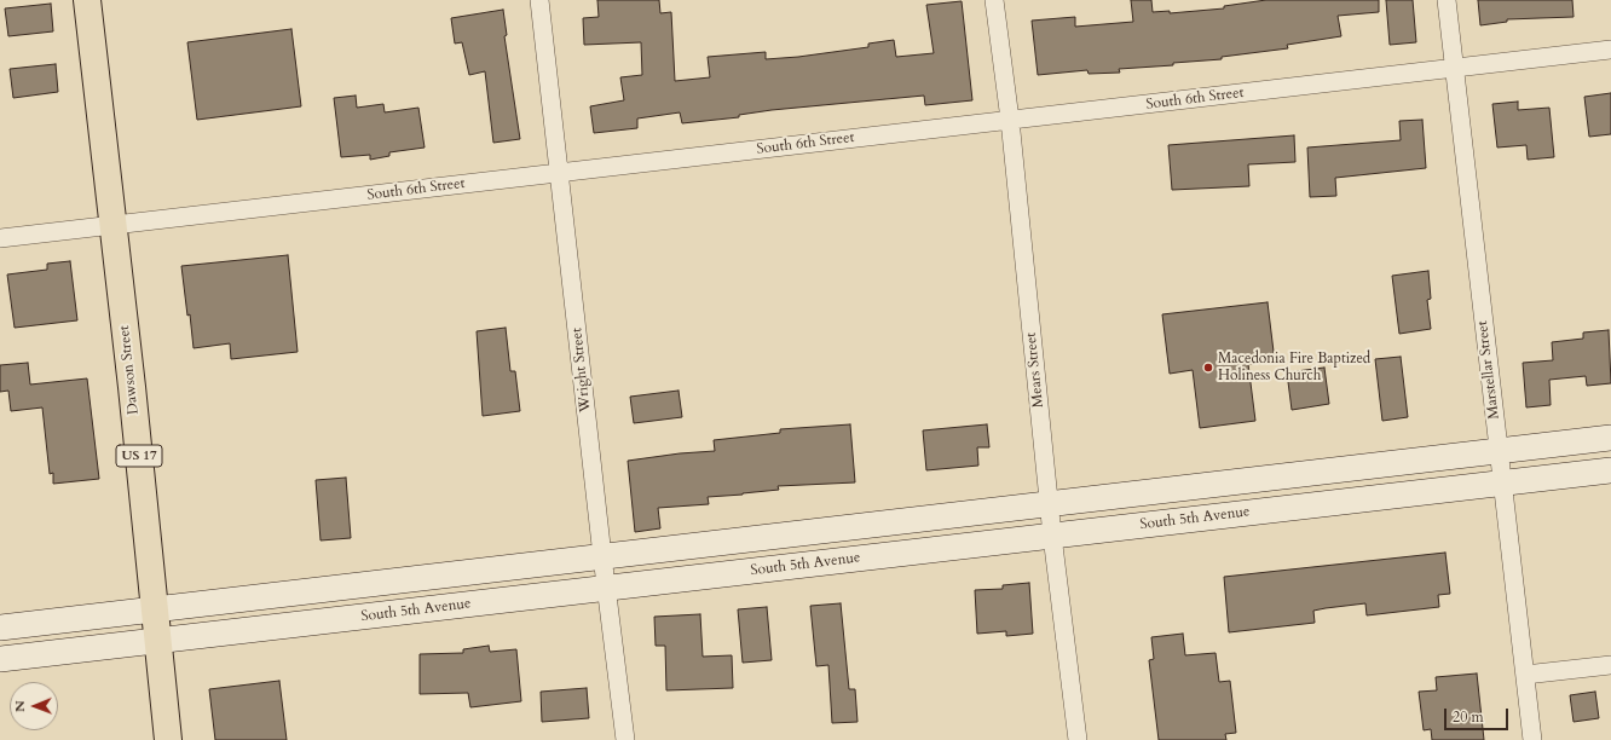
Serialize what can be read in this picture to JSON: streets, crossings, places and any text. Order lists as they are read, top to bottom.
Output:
{
  "streets": {
    "main road": ["Dawson Street", "US 17"],
    "street": [
      "South 6th Street",
      "Wright Street",
      "Mears Street",
      "Marstellar Street",
      "South 5th Avenue"
    ]
  },
  "crossings": [
    ["South 6th Street", "Dawson Street"],
    ["South 6th Street", "Wright Street"],
    ["South 6th Street", "Mears Street"],
    ["South 6th Street", "Marstellar Street"],
    ["Dawson Street", "South 5th Avenue"],
    ["Wright Street", "South 5th Avenue"],
    ["Mears Street", "South 5th Avenue"],
    ["Marstellar Street", "South 5th Avenue"]
  ],
  "places": ["Macedonia Fire Baptized Holiness Church"],
  "scale_bar": "20 m",
  "north": "left"
}
